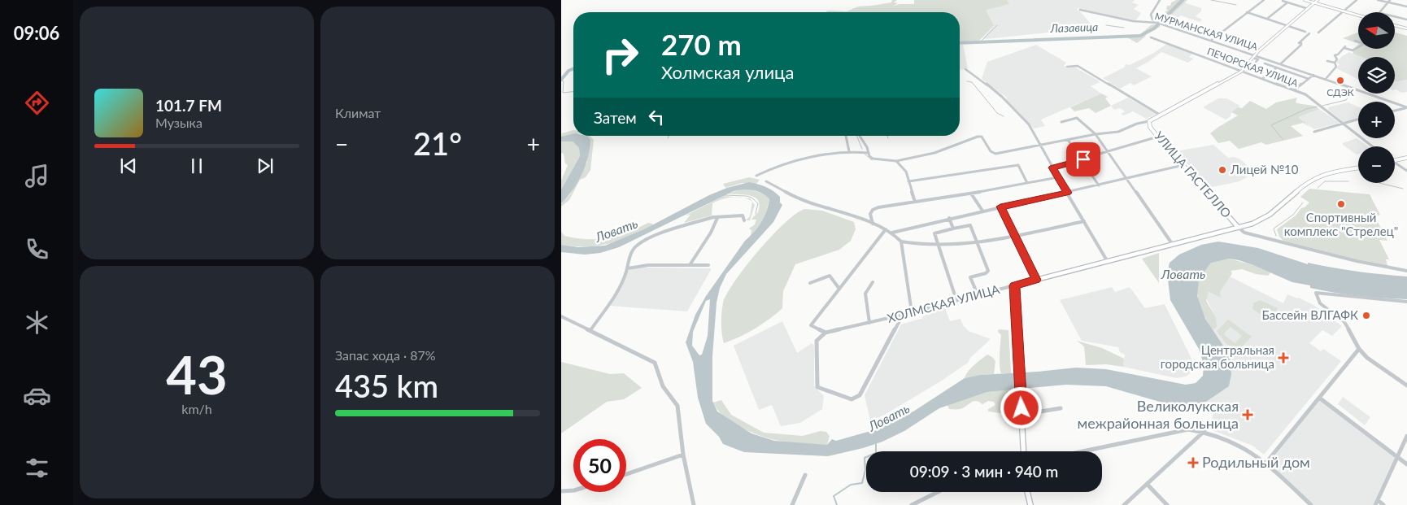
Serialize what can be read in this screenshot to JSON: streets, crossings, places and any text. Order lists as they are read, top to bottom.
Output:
{
  "streets": {
    "main road": ["УЛИЦА ГАСТЕЛЛО", "ХОЛМСКАЯ УЛИЦА"],
    "street": ["МУРМАНСКАЯ УЛИЦА", "ПЕЧОРСКАЯ УЛИЦА"]
  },
  "crossings": [
    ["УЛИЦА ГАСТЕЛЛО", "ХОЛМСКАЯ УЛИЦА"]
  ],
  "water": ["Лазавица", "Ловать"],
  "places": {
    "other": [
      "СДЭК",
      "Лицей №10",
      "Спортивный комплекс \"Стрелец\"",
      "Бассейн ВЛГАФК"
    ],
    "health": ["Центральная городская больница", "Великолукская межрайонная больница", "Родильный дом"]
  },
  "north": "left",
  "page": {
    "tabs": "09:06",
    "tile": [
      "Климат",
      ["43", "km/h"],
      ["Запас хода · 87%", "435 km"]
    ],
    "map_buttons": ["+", "−"],
    "turn": ["270 m", "Холмская улица"],
    "song": ["101.7 FM", "Музыка"],
    "then": "Затем",
    "heat": ["−", "21°", "+"],
    "limit": "50",
    "trip": "09:09 · 3 мин · 940 m"
  }
}
